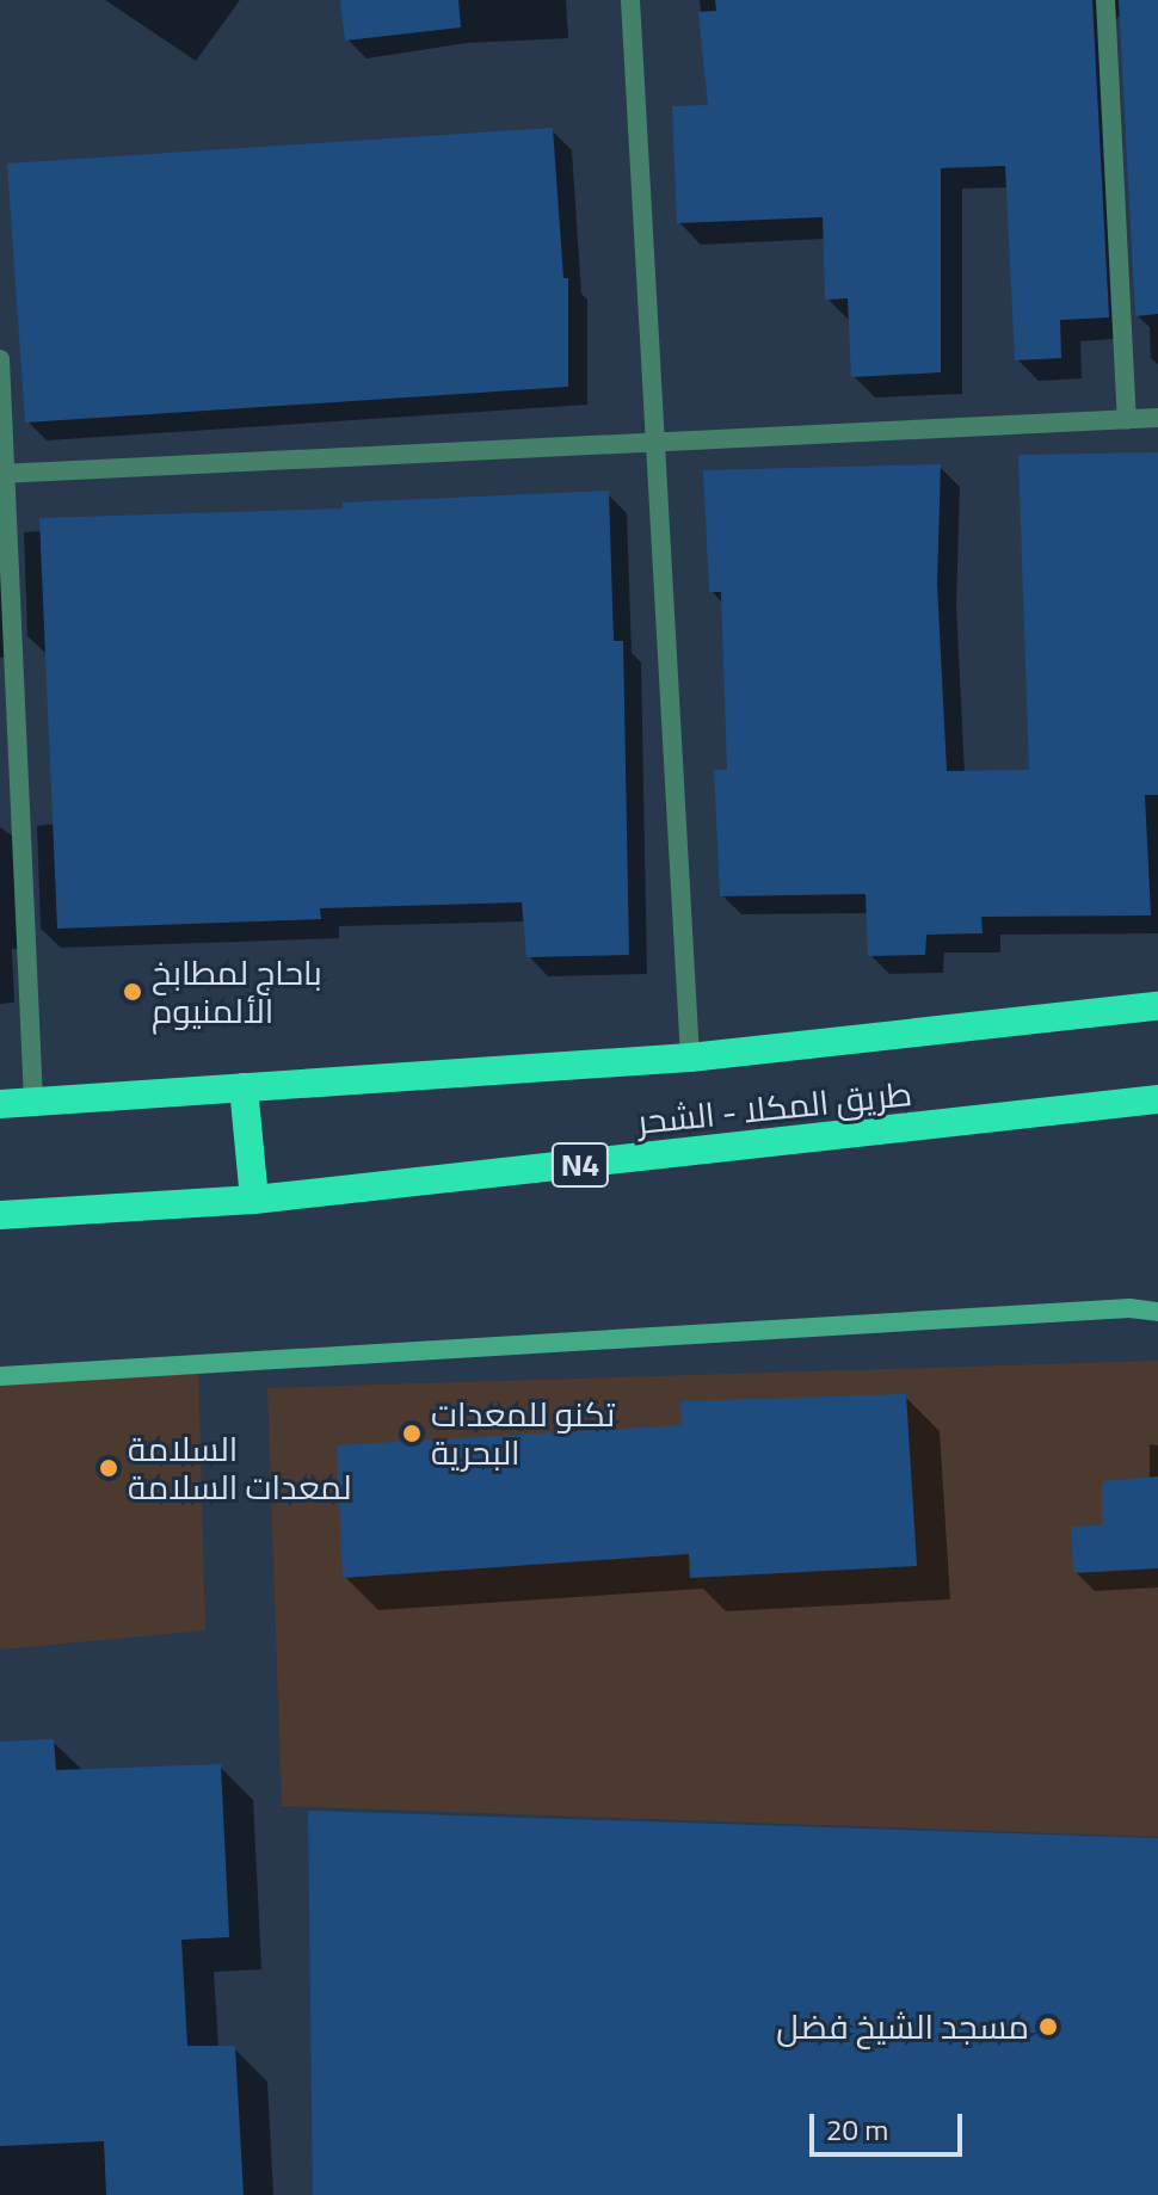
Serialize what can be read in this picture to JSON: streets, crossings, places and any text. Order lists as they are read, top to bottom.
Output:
{
  "streets": {
    "highway": ["طريق المكلا - الشحر", "N4"]
  },
  "places": [
    "باحاج لمطابخ الألمنيوم",
    "تكنو للمعدات البحرية",
    "السلامة لمعدات السلامة",
    "مسجد الشيخ فضل"
  ],
  "scale_bar": "20 m"
}
